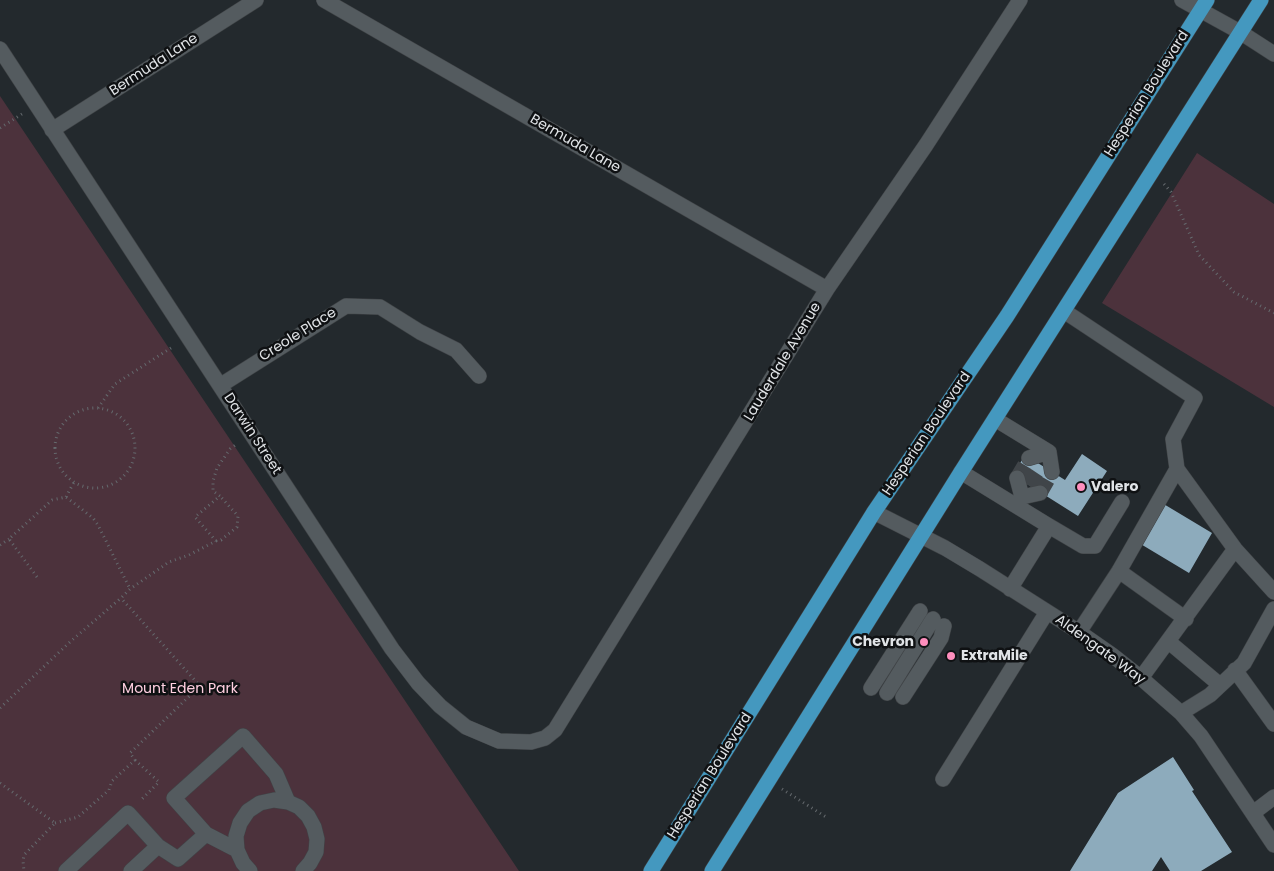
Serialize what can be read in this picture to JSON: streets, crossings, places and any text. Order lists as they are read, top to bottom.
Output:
{
  "streets": {
    "main road": ["Hesperian Boulevard"],
    "street": [
      "Bermuda Lane",
      "Creole Place",
      "Lauderdale Avenue",
      "Darwin Street",
      "Aldengate Way"
    ]
  },
  "crossings": [
    ["Bermuda Lane", "Lauderdale Avenue"],
    ["Bermuda Lane", "Darwin Street"],
    ["Hesperian Boulevard", "Aldengate Way"],
    ["Creole Place", "Darwin Street"],
    ["Lauderdale Avenue", "Darwin Street"]
  ],
  "parks": ["Mount Eden Park"],
  "places": ["Valero", "Chevron", "ExtraMile"]
}
